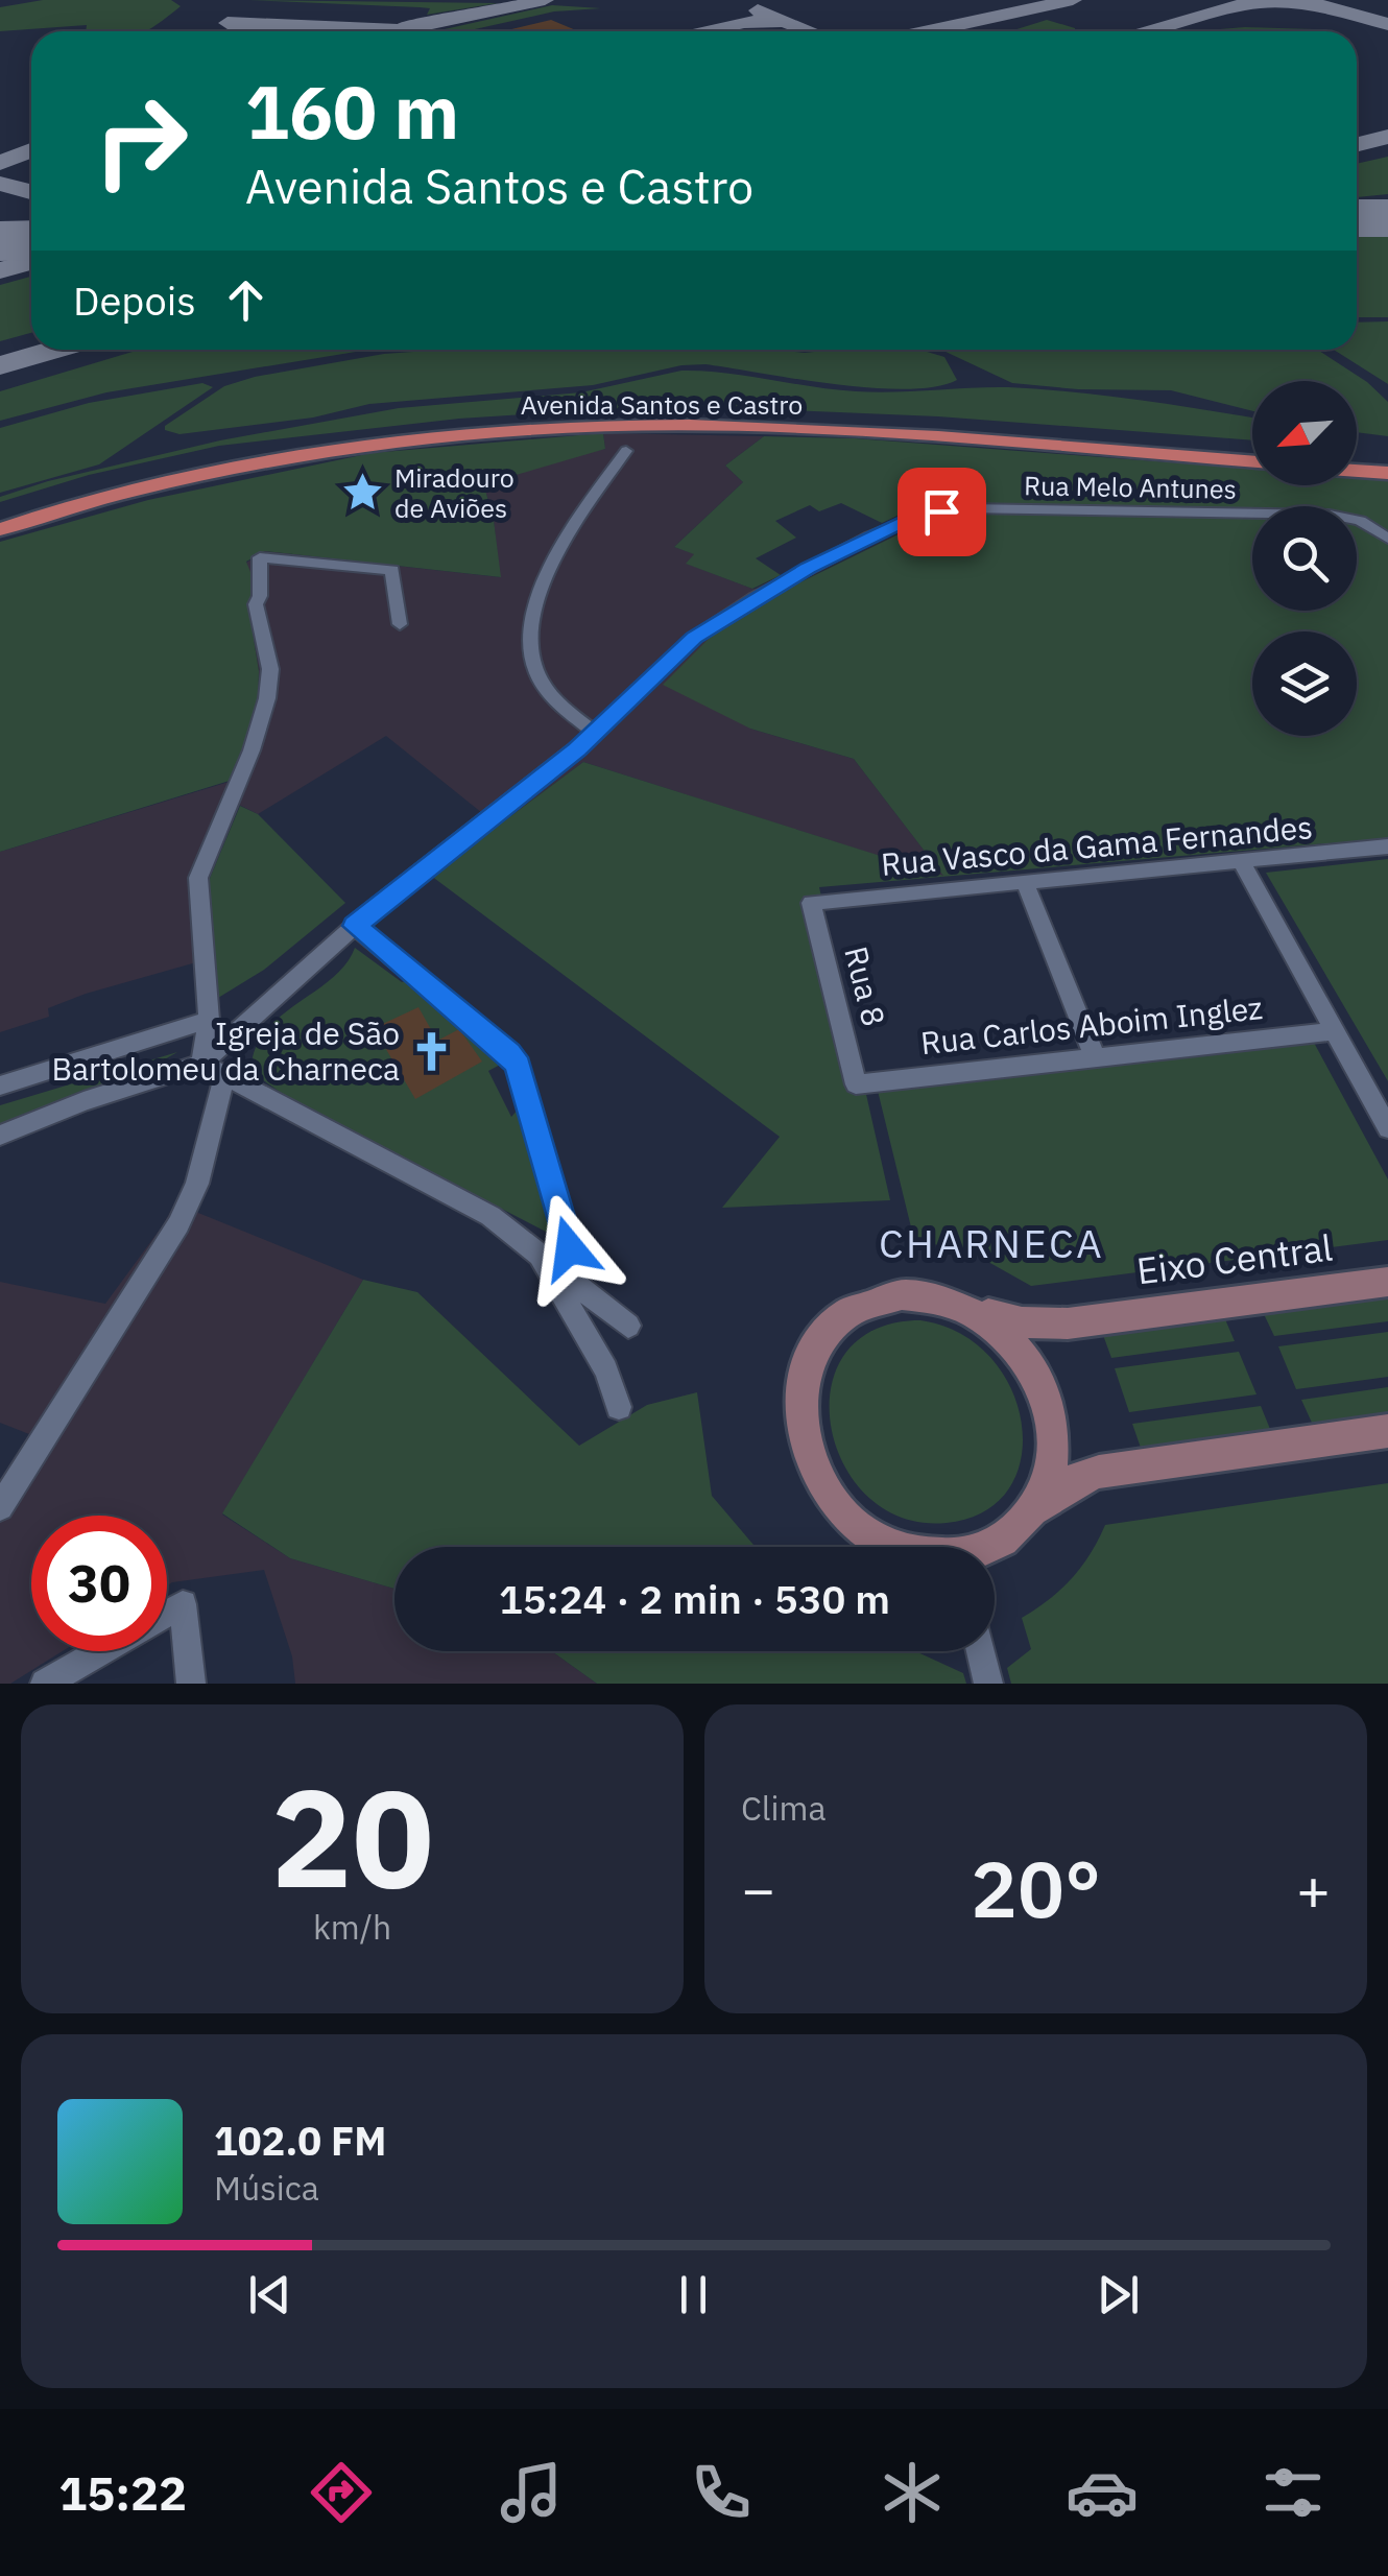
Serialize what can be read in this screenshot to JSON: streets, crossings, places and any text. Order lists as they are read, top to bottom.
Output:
{
  "streets": {
    "main road": ["Avenida Santos e Castro", "Eixo Central"],
    "street": [
      "Rua Melo Antunes",
      "Rua Vasco da Gama Fernandes",
      "Rua 8",
      "Rua Carlos Aboim Inglez"
    ]
  },
  "crossings": [
    ["Rua Vasco da Gama Fernandes", "Rua 8"],
    ["Rua 8", "Rua Carlos Aboim Inglez"]
  ],
  "districts": ["CHARNECA"],
  "places": {
    "place": ["Miradouro de Aviões"],
    "church": ["Igreja de São Bartolomeu da Charneca"]
  },
  "north": "bottom left",
  "page": {
    "turn": ["160 m", "Avenida Santos e Castro"],
    "then": "Depois",
    "limit": "30",
    "trip": "15:24 · 2 min · 530 m",
    "tile": [
      ["20", "km/h"],
      "Clima"
    ],
    "heat": ["−", "20°", "+"],
    "song": ["102.0 FM", "Música"],
    "tabs": "15:22"
  }
}
